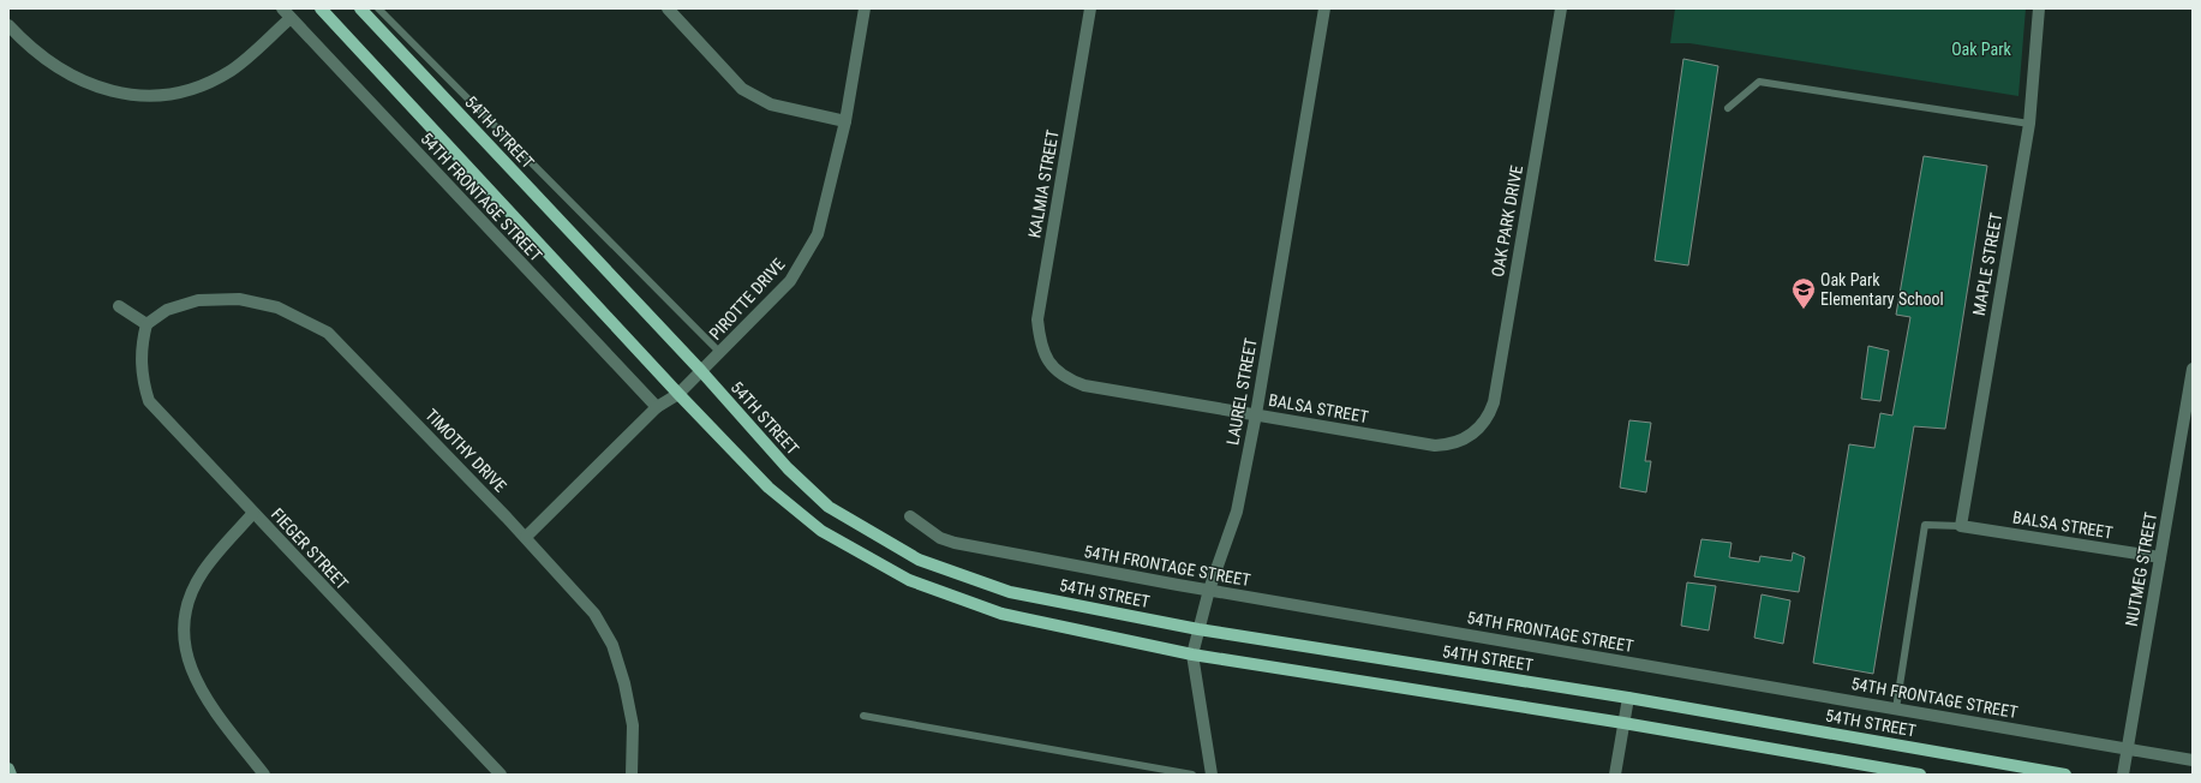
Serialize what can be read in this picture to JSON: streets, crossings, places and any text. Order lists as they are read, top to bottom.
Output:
{
  "streets": {
    "main road": ["54TH STREET"],
    "street": [
      "KALMIA STREET",
      "54TH FRONTAGE STREET",
      "OAK PARK DRIVE",
      "MAPLE STREET",
      "PIROTTE DRIVE",
      "LAUREL STREET",
      "BALSA STREET",
      "TIMOTHY DRIVE",
      "FIEGER STREET",
      "NUTMEG STREET"
    ]
  },
  "crossings": [
    ["54TH STREET", "PIROTTE DRIVE"],
    ["54TH STREET", "LAUREL STREET"],
    ["KALMIA STREET", "BALSA STREET"],
    ["54TH FRONTAGE STREET", "PIROTTE DRIVE"],
    ["54TH FRONTAGE STREET", "LAUREL STREET"],
    ["54TH FRONTAGE STREET", "NUTMEG STREET"],
    ["OAK PARK DRIVE", "BALSA STREET"],
    ["MAPLE STREET", "BALSA STREET"],
    ["PIROTTE DRIVE", "TIMOTHY DRIVE"],
    ["LAUREL STREET", "BALSA STREET"],
    ["BALSA STREET", "NUTMEG STREET"],
    ["TIMOTHY DRIVE", "FIEGER STREET"]
  ],
  "parks": ["Oak Park"],
  "places": {
    "school or university": ["Oak Park Elementary School"]
  }
}
